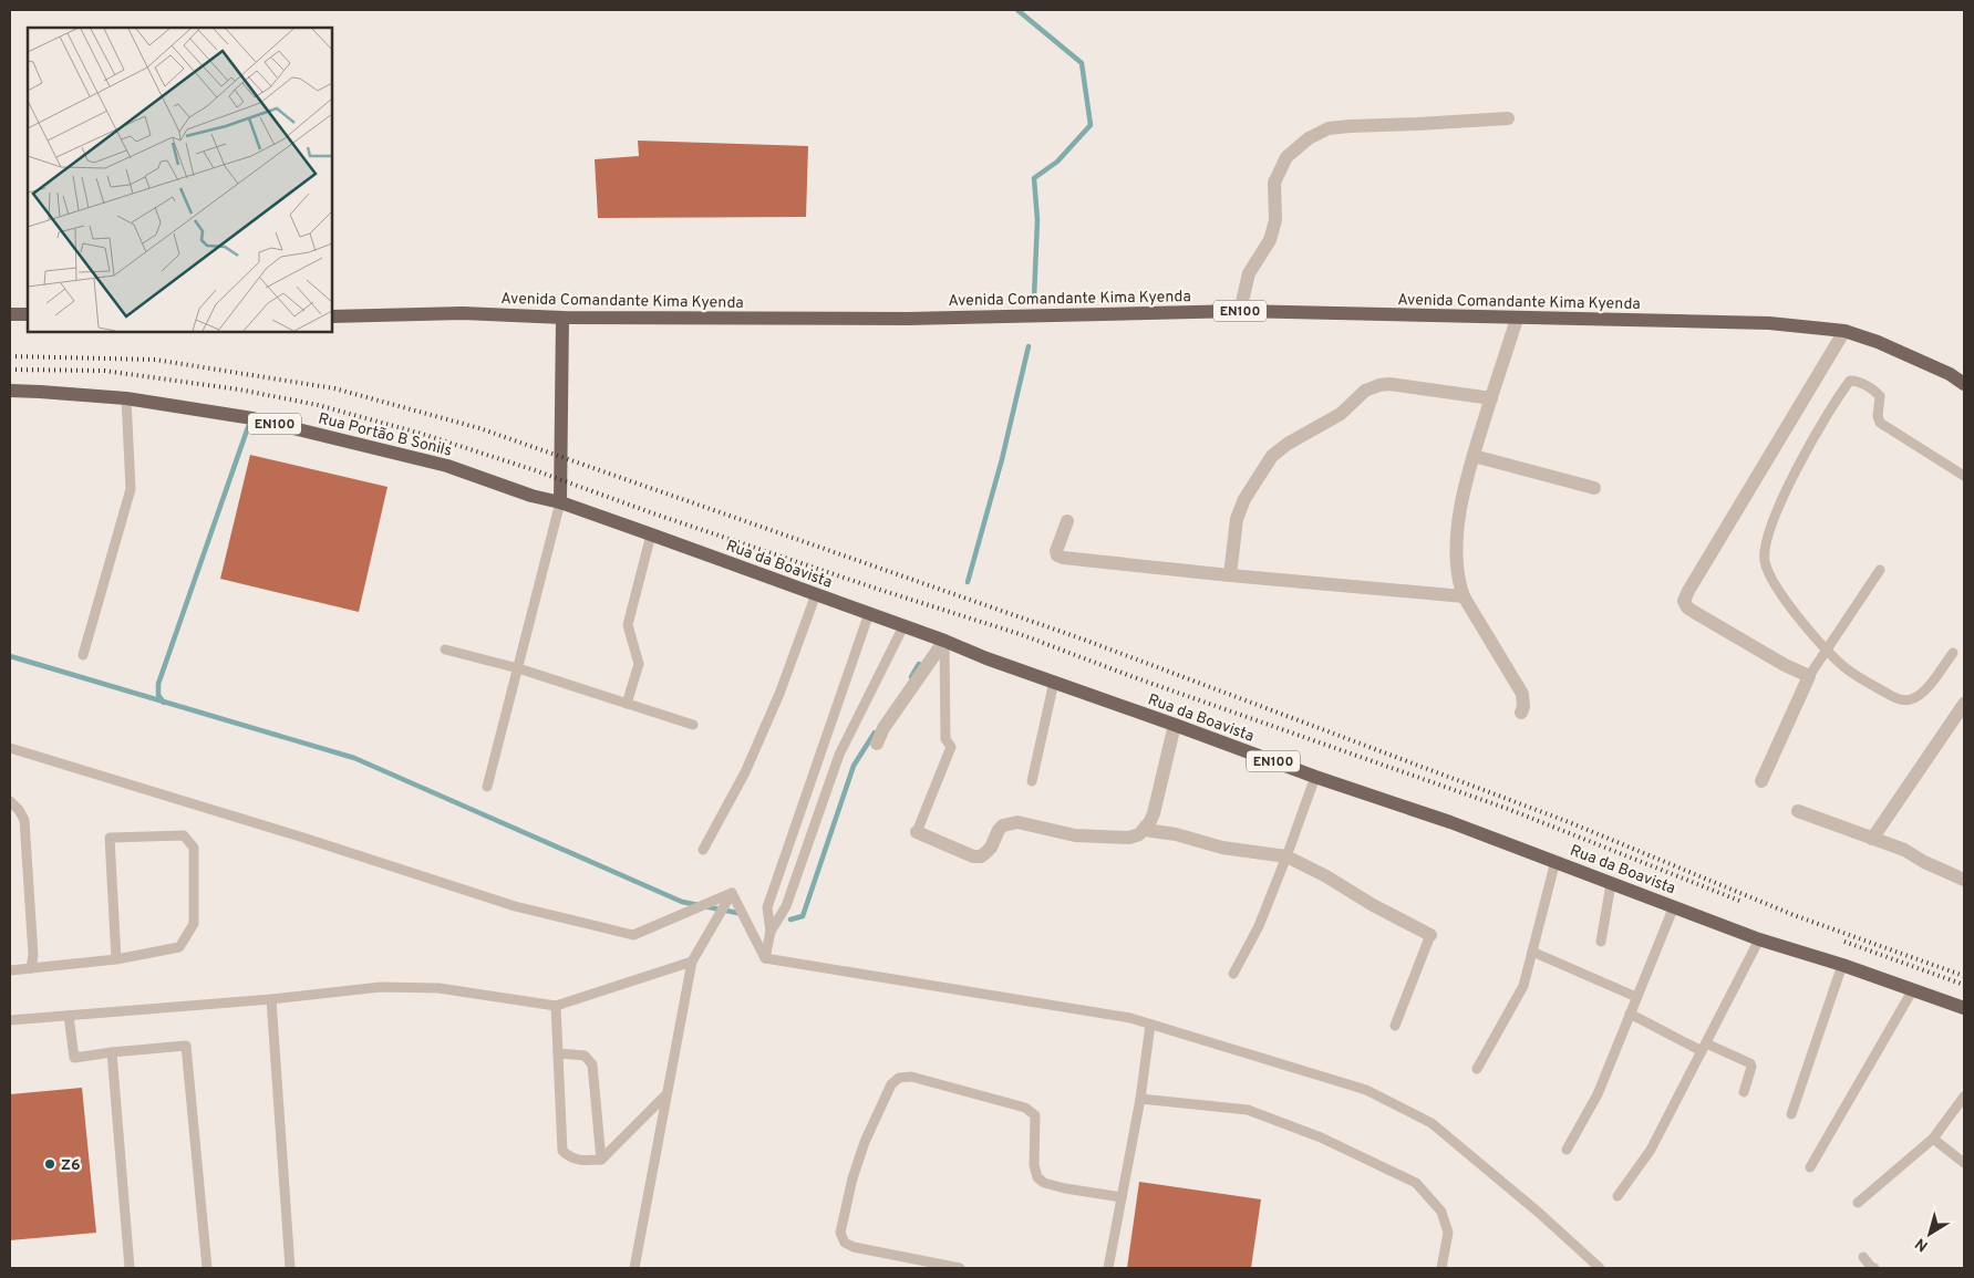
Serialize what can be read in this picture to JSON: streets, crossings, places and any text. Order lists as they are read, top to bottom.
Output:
{
  "streets": {
    "main road": [
      "Avenida Comandante Kima Kyenda",
      "EN100",
      "Rua Portão B Sonils",
      "Rua da Boavista"
    ]
  },
  "crossings": [
    ["Rua Portão B Sonils", "Rua da Boavista"]
  ],
  "places": ["Z6"],
  "north": "bottom left"
}
